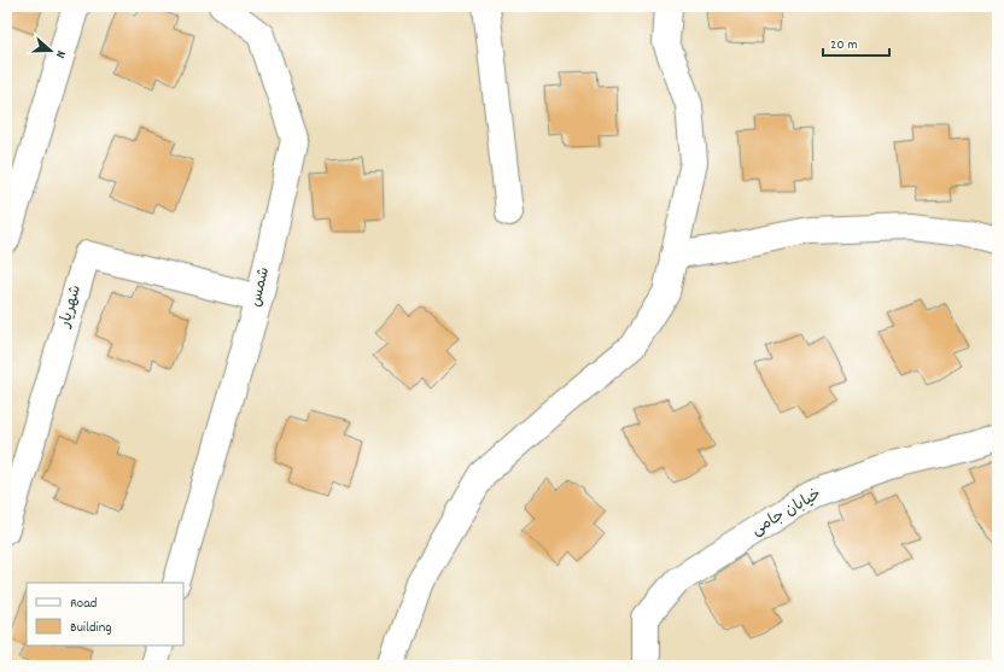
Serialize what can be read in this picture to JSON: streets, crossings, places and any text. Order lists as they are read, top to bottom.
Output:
{
  "streets": {
    "street": ["شمس", "شهریار", "خیابان جامی"]
  },
  "crossings": [
    ["شمس", "شهریار"]
  ],
  "legend": ["Road", "Building"],
  "scale_bar": "20 m",
  "north": "right"
}
